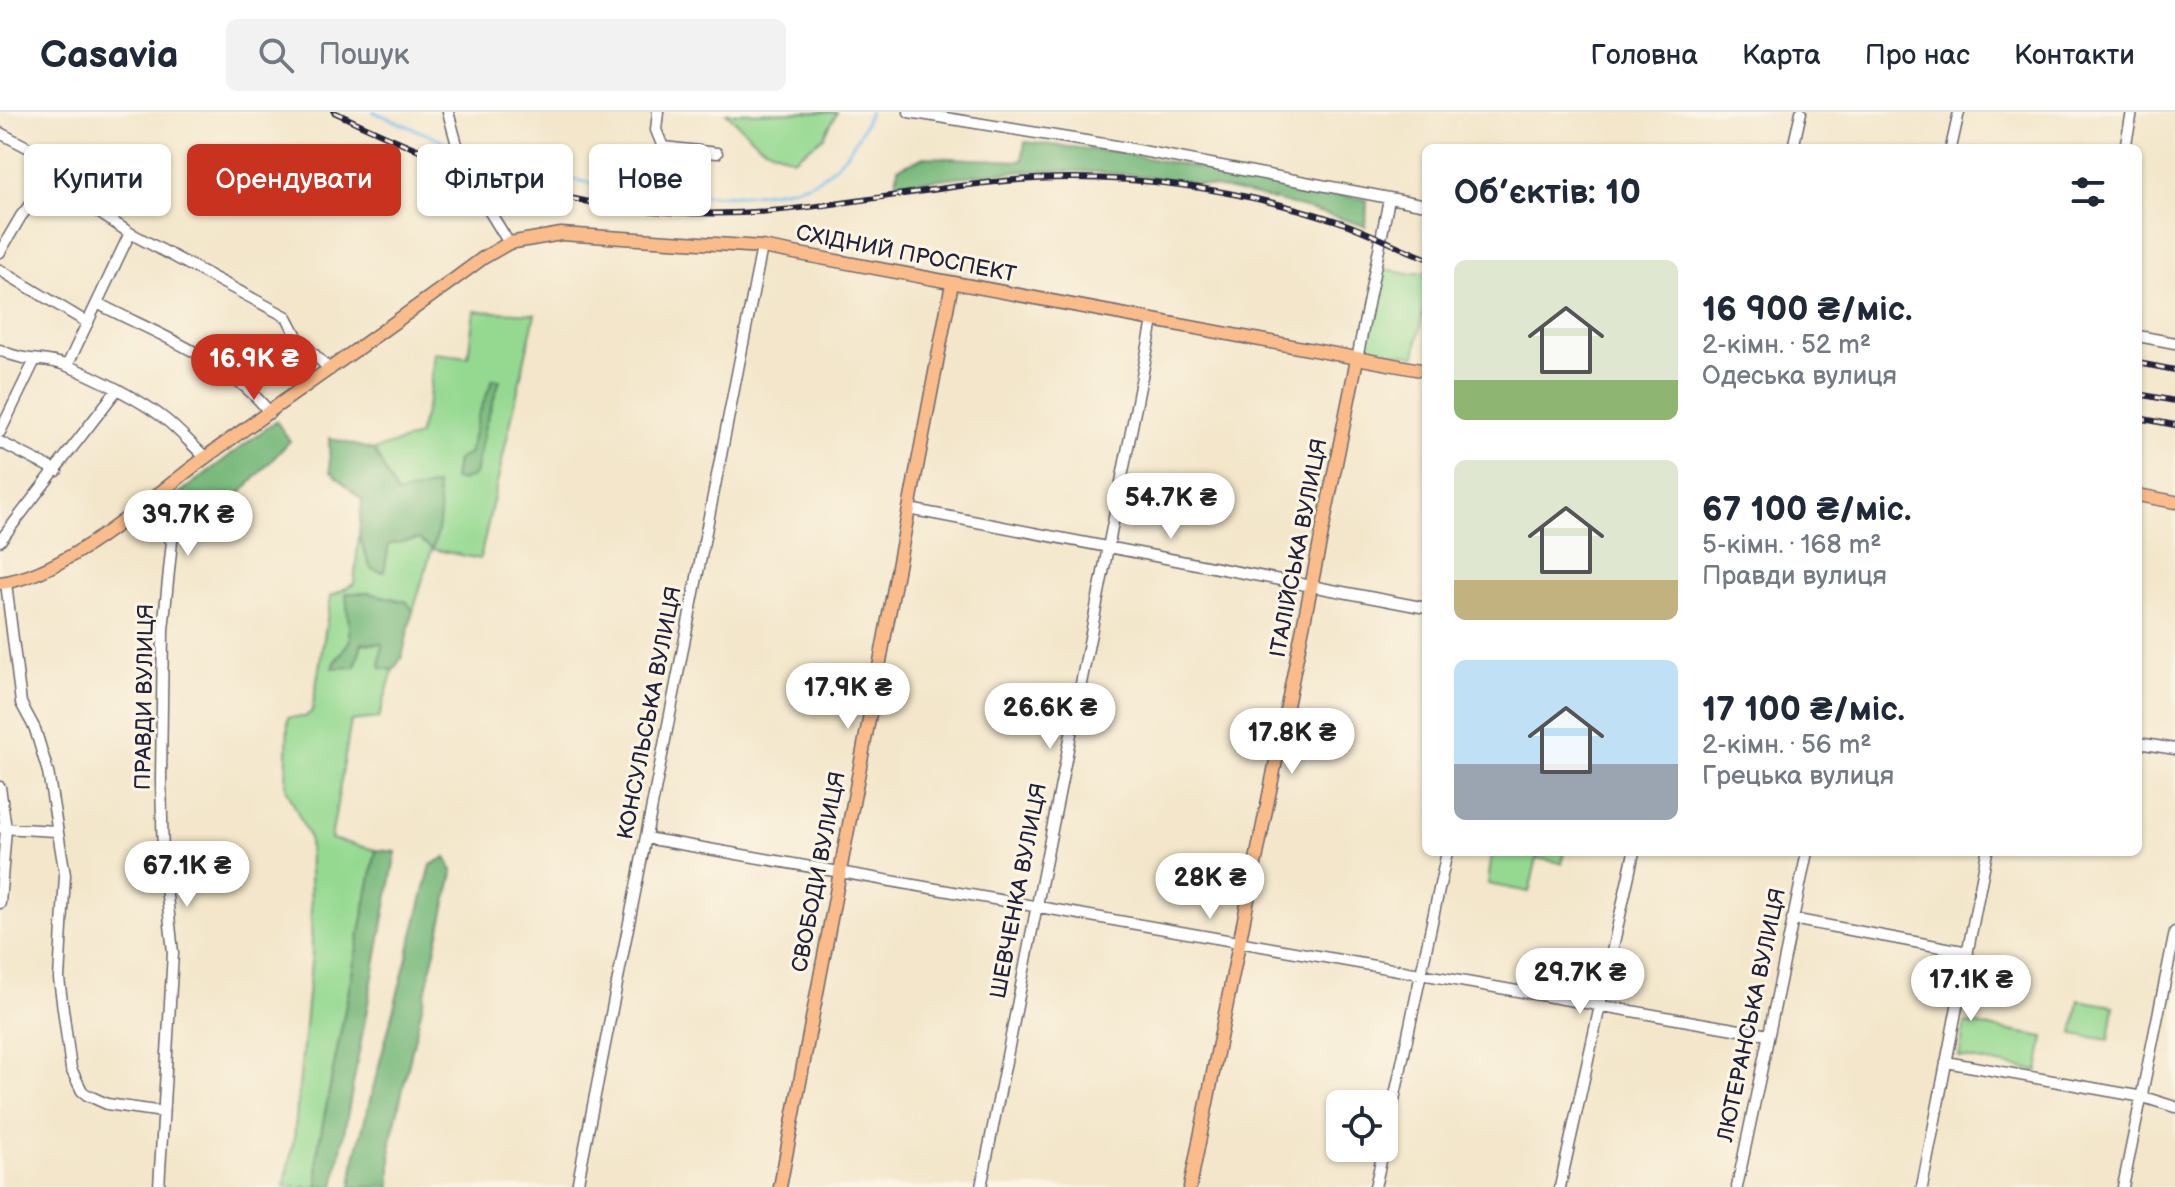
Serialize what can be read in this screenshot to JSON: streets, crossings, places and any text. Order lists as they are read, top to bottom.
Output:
{
  "streets": {
    "main road": ["СХІДНИЙ ПРОСПЕКТ", "ІТАЛІЙСЬКА ВУЛИЦЯ", "СВОБОДИ ВУЛИЦЯ"],
    "street": [
      "ПРАВДИ ВУЛИЦЯ",
      "КОНСУЛЬСЬКА ВУЛИЦЯ",
      "ШЕВЧЕНКА ВУЛИЦЯ",
      "ЛЮТЕРАНСЬКА ВУЛИЦЯ"
    ]
  },
  "crossings": [
    ["СХІДНИЙ ПРОСПЕКТ", "ІТАЛІЙСЬКА ВУЛИЦЯ"],
    ["СХІДНИЙ ПРОСПЕКТ", "ПРАВДИ ВУЛИЦЯ"],
    ["СХІДНИЙ ПРОСПЕКТ", "КОНСУЛЬСЬКА ВУЛИЦЯ"],
    ["СХІДНИЙ ПРОСПЕКТ", "СВОБОДИ ВУЛИЦЯ"],
    ["СХІДНИЙ ПРОСПЕКТ", "ШЕВЧЕНКА ВУЛИЦЯ"]
  ],
  "page": {
    "header": "Casavia",
    "search": "Пошук",
    "nav": [
      "Головна",
      "Карта",
      "Про нас",
      "Контакти"
    ],
    "chip": [
      "Купити",
      "Орендувати",
      "Фільтри",
      "Нове"
    ],
    "heading": "Об’єктів: 10",
    "list": [
      {
        "name": "16 900 ₴/міс.",
        "note": "2-кімн. · 52 m² · Одеська вулиця"
      },
      {
        "name": "67 100 ₴/міс.",
        "note": "5-кімн. · 168 m² · Правди вулиця"
      },
      {
        "name": "17 100 ₴/міс.",
        "note": "2-кімн. · 56 m² · Грецька вулиця"
      }
    ],
    "price": [
      "16.9K ₴",
      "54.7K ₴",
      "39.7K ₴",
      "17.9K ₴",
      "26.6K ₴",
      "17.8K ₴",
      "67.1K ₴",
      "28K ₴",
      "29.7K ₴",
      "17.1K ₴"
    ]
  }
}
